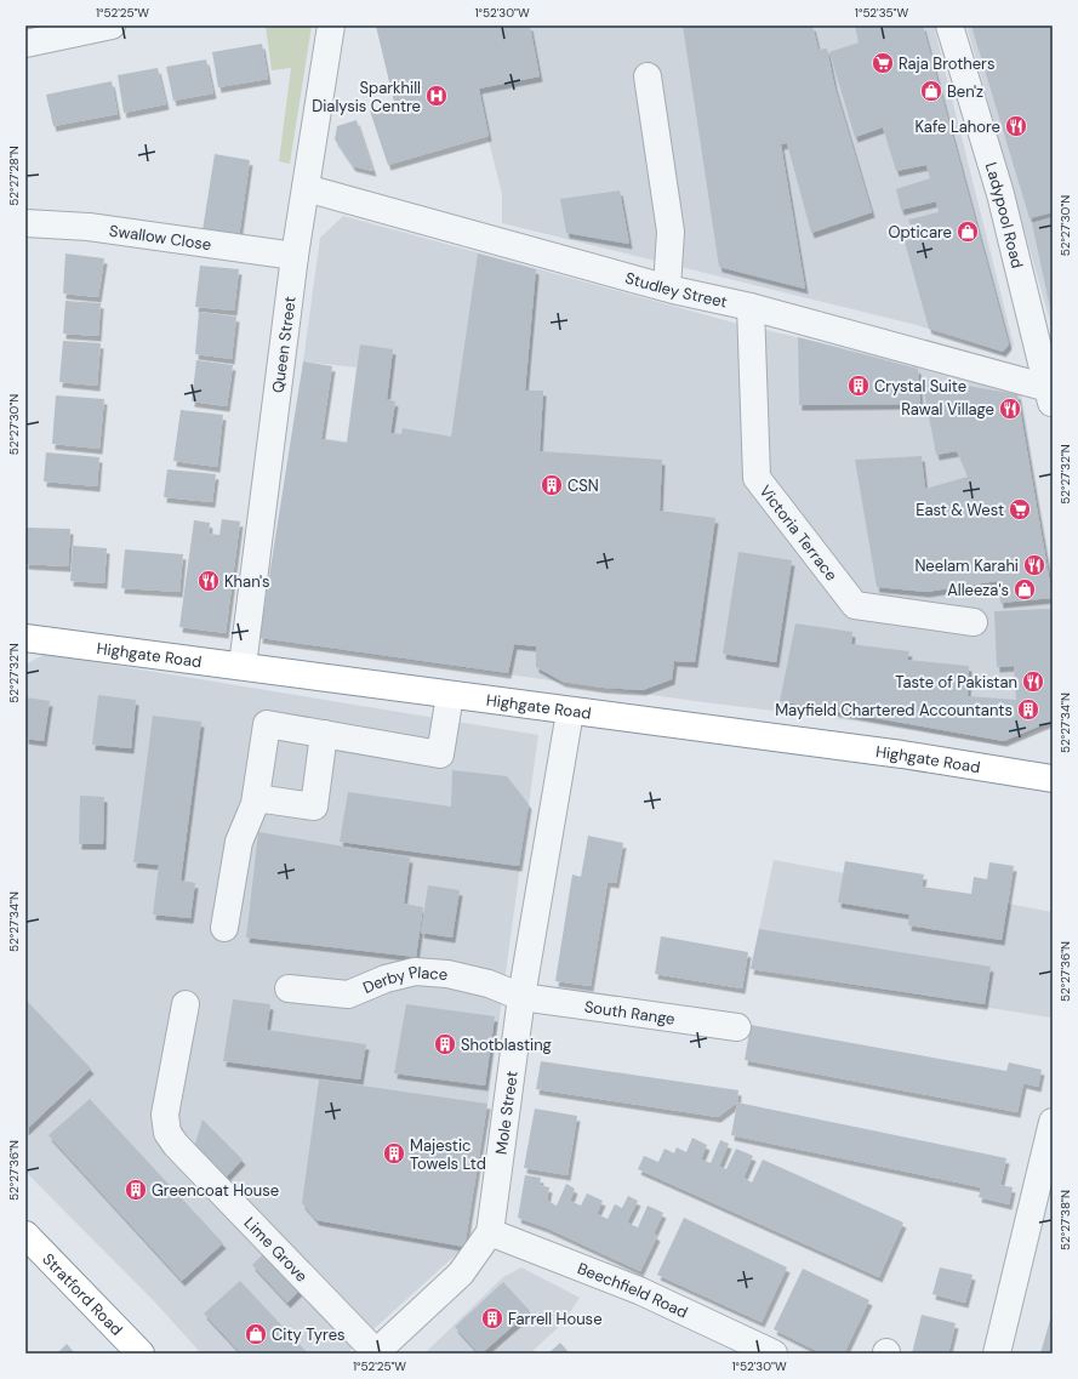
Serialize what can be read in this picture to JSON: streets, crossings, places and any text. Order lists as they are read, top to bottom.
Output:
{
  "streets": {
    "highway": ["Highgate Road", "Stratford Road"],
    "street": [
      "Ladypool Road",
      "Swallow Close",
      "Studley Street",
      "Queen Street",
      "Victoria Terrace",
      "Derby Place",
      "South Range",
      "Mole Street",
      "Lime Grove",
      "Beechfield Road"
    ]
  },
  "crossings": [
    ["Ladypool Road", "Studley Street"],
    ["Swallow Close", "Queen Street"],
    ["Studley Street", "Queen Street"],
    ["Studley Street", "Victoria Terrace"],
    ["Queen Street", "Highgate Road"],
    ["Highgate Road", "Mole Street"],
    ["Derby Place", "South Range"],
    ["Derby Place", "Mole Street"],
    ["South Range", "Mole Street"],
    ["Mole Street", "Lime Grove"],
    ["Mole Street", "Beechfield Road"]
  ],
  "places": {
    "supermarket": ["Raja Brothers", "East & West"],
    "shop": [
      "Ben'z",
      "Opticare",
      "Alleeza's",
      "City Tyres"
    ],
    "hospital": ["Sparkhill Dialysis Centre"],
    "restaurant": [
      "Kafe Lahore",
      "Rawal Village",
      "Neelam Karahi",
      "Khan's",
      "Taste of Pakistan"
    ],
    "building": [
      "Crystal Suite",
      "CSN",
      "Mayfield Chartered Accountants",
      "Shotblasting",
      "Majestic Towels Ltd",
      "Greencoat House",
      "Farrell House"
    ]
  },
  "coordinates": [
    "1°52'25\"W",
    "1°52'30\"W",
    "1°52'35\"W",
    "52°27'28\"N",
    "52°27'30\"N",
    "52°27'32\"N",
    "52°27'34\"N",
    "52°27'36\"N",
    "52°27'38\"N"
  ]
}
